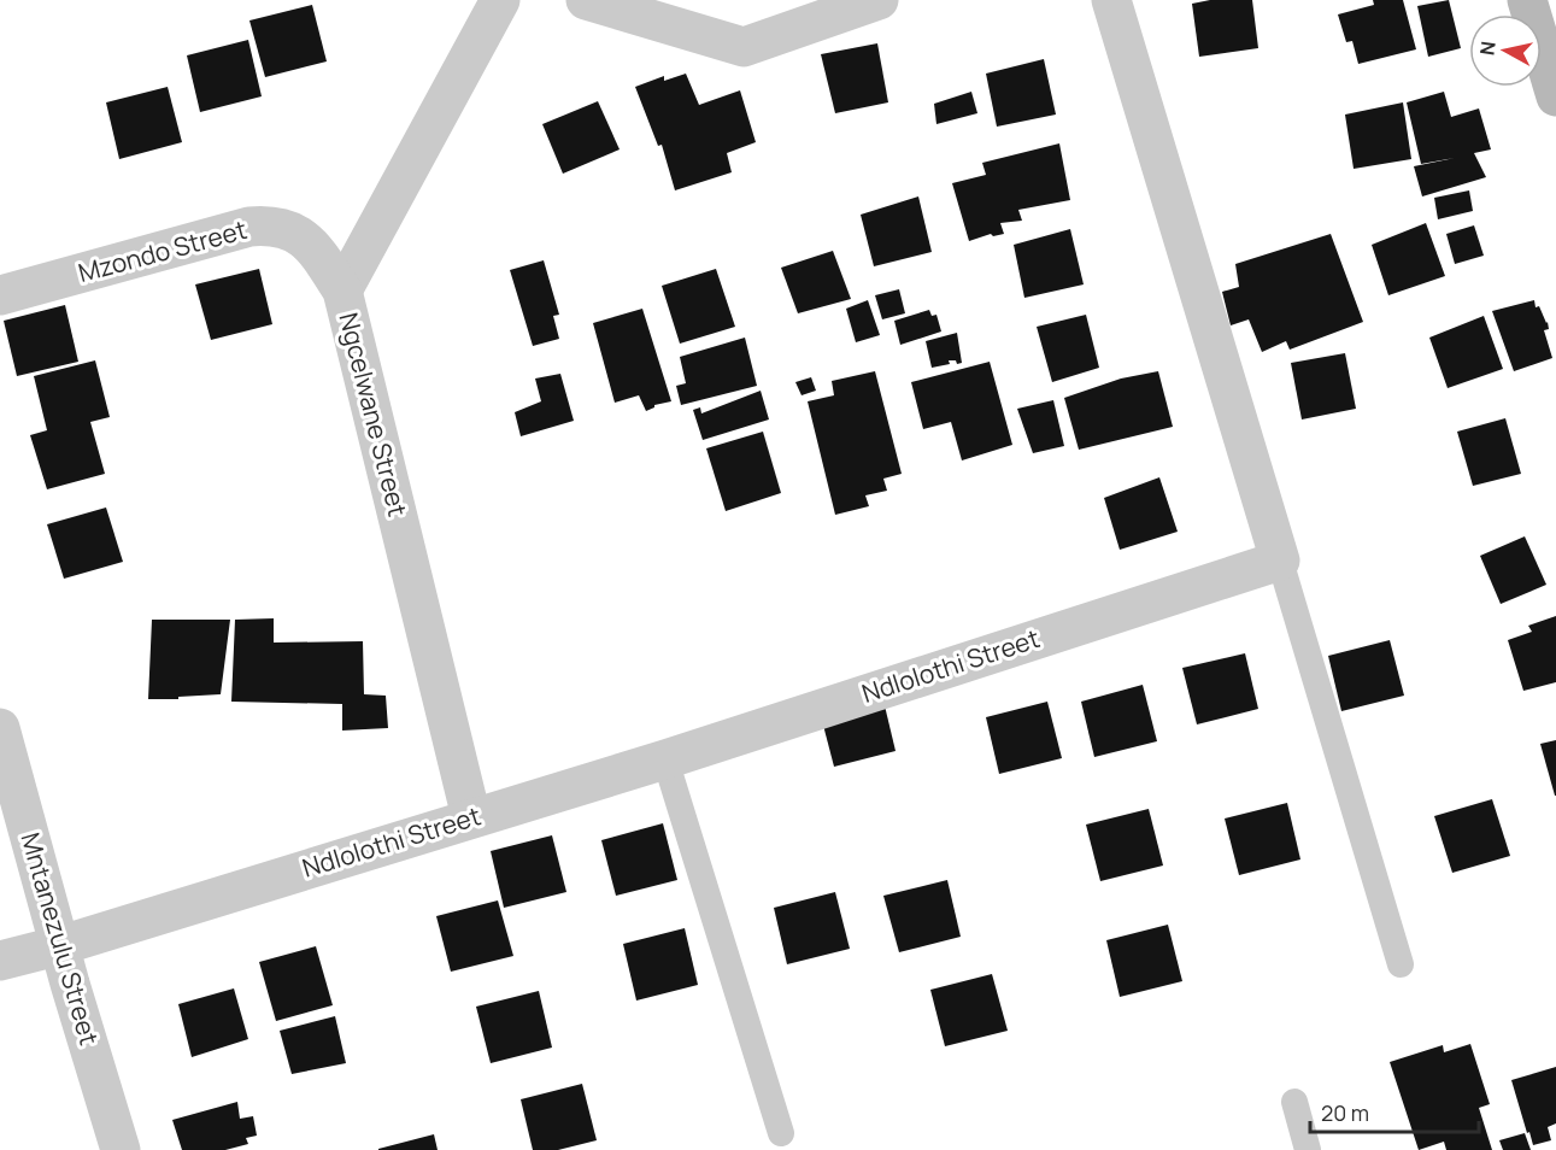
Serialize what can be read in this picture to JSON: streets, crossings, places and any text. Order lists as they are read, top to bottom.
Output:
{
  "streets": {
    "street": [
      "Mzondo Street",
      "Ngcelwane Street",
      "Ndlolothi Street",
      "Mntanezulu Street"
    ]
  },
  "crossings": [
    ["Mzondo Street", "Ngcelwane Street"],
    ["Ngcelwane Street", "Ndlolothi Street"],
    ["Ndlolothi Street", "Mntanezulu Street"]
  ],
  "scale_bar": "20 m",
  "north": "left"
}
